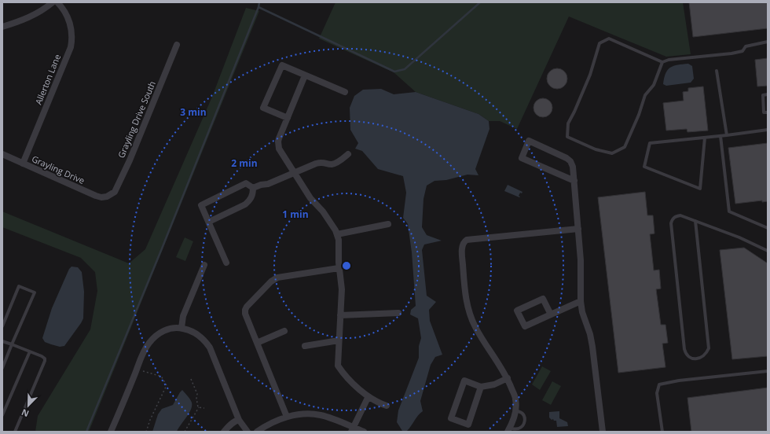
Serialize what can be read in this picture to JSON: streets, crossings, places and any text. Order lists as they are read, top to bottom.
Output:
{
  "streets": {
    "street": ["Allerton Lane", "Grayling Drive South", "Grayling Drive"]
  },
  "crossings": [
    ["Allerton Lane", "Grayling Drive"],
    ["Grayling Drive South", "Grayling Drive"]
  ],
  "north": "bottom left",
  "rings": ["3 min", "2 min", "1 min"]
}
